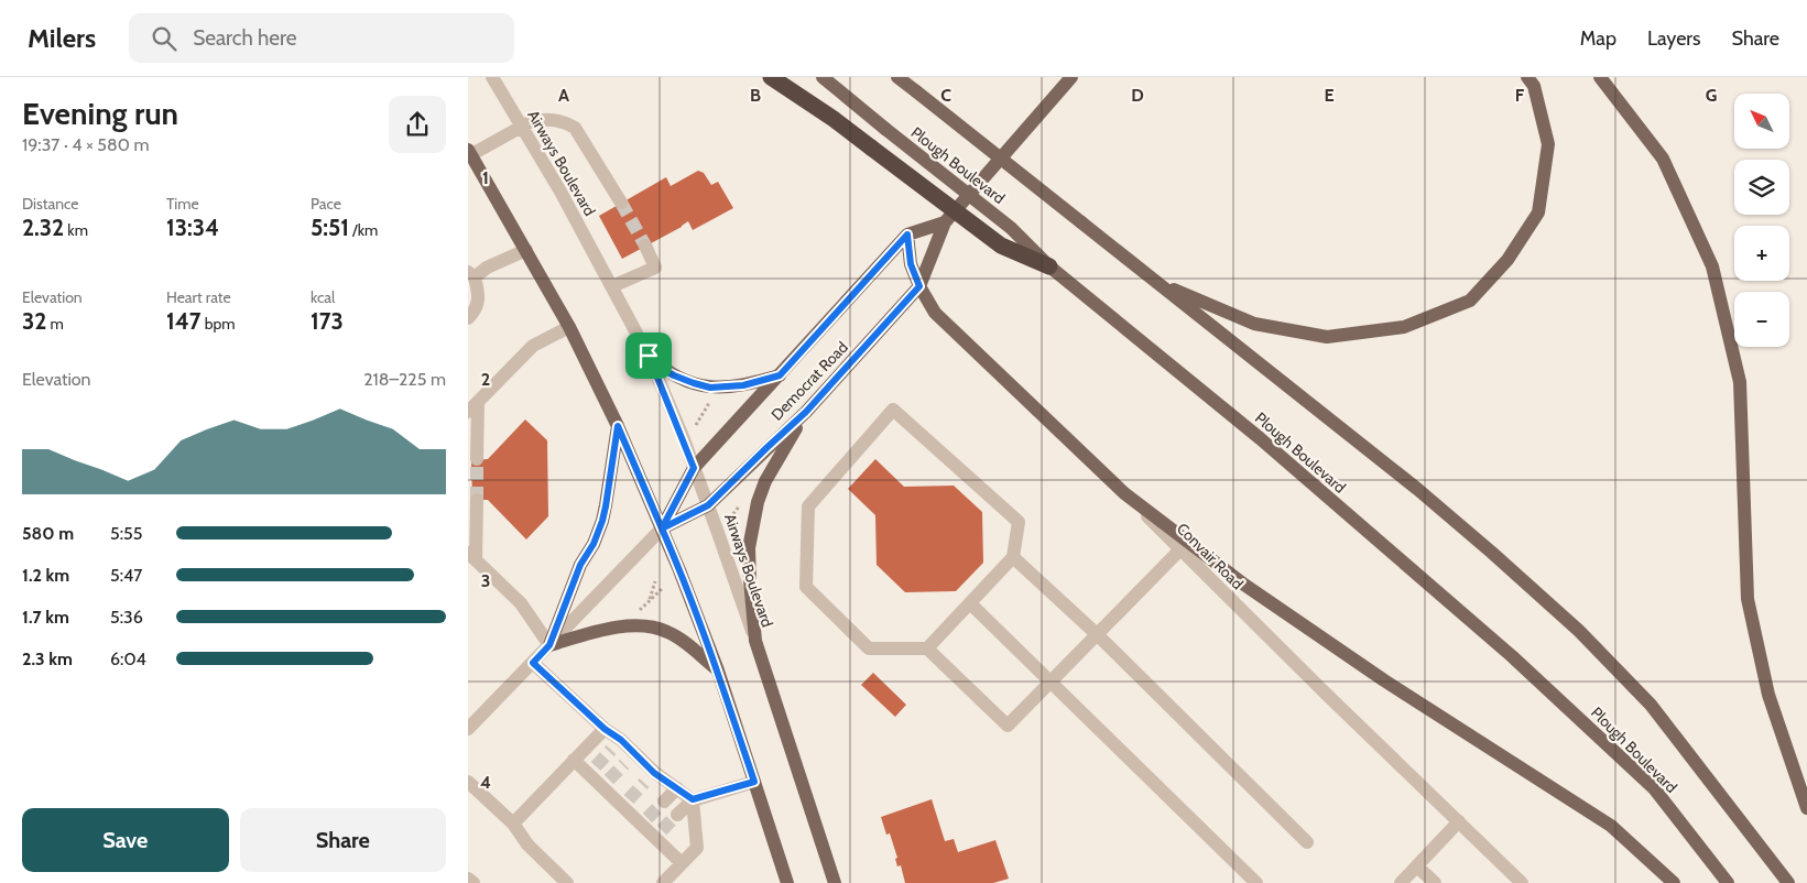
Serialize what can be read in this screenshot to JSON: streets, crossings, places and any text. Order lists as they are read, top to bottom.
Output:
{
  "streets": {
    "main road": [
      "Airways Boulevard",
      "Plough Boulevard",
      "Democrat Road",
      "Convair Road"
    ]
  },
  "crossings": [
    ["Airways Boulevard", "Democrat Road"],
    ["Democrat Road", "Convair Road"]
  ],
  "north": "top left",
  "page": {
    "header": "Milers",
    "search": "Search here",
    "nav": ["Map", "Layers", "Share"],
    "heading": ["Evening run", "19:37 · 4 × 580 m"],
    "map_buttons": ["+", "−"],
    "stats": [
      ["Distance", "2.32 km"],
      ["Time", "13:34"],
      ["Pace", "5:51 /km"],
      ["Elevation", "32 m"],
      ["Heart rate", "147 bpm"],
      ["kcal", "173"]
    ],
    "chart": ["Elevation", "218–225 m"],
    "list": [
      {
        "name": "580 m",
        "note": "5:55"
      },
      {
        "name": "1.2 km",
        "note": "5:47"
      },
      {
        "name": "1.7 km",
        "note": "5:36"
      },
      {
        "name": "2.3 km",
        "note": "6:04"
      }
    ],
    "buttons": ["Save", "Share"]
  },
  "grid": {
    "columns": [
      "A",
      "B",
      "C",
      "D",
      "E",
      "F",
      "G"
    ],
    "rows": [
      "1",
      "2",
      "3",
      "4"
    ]
  }
}
